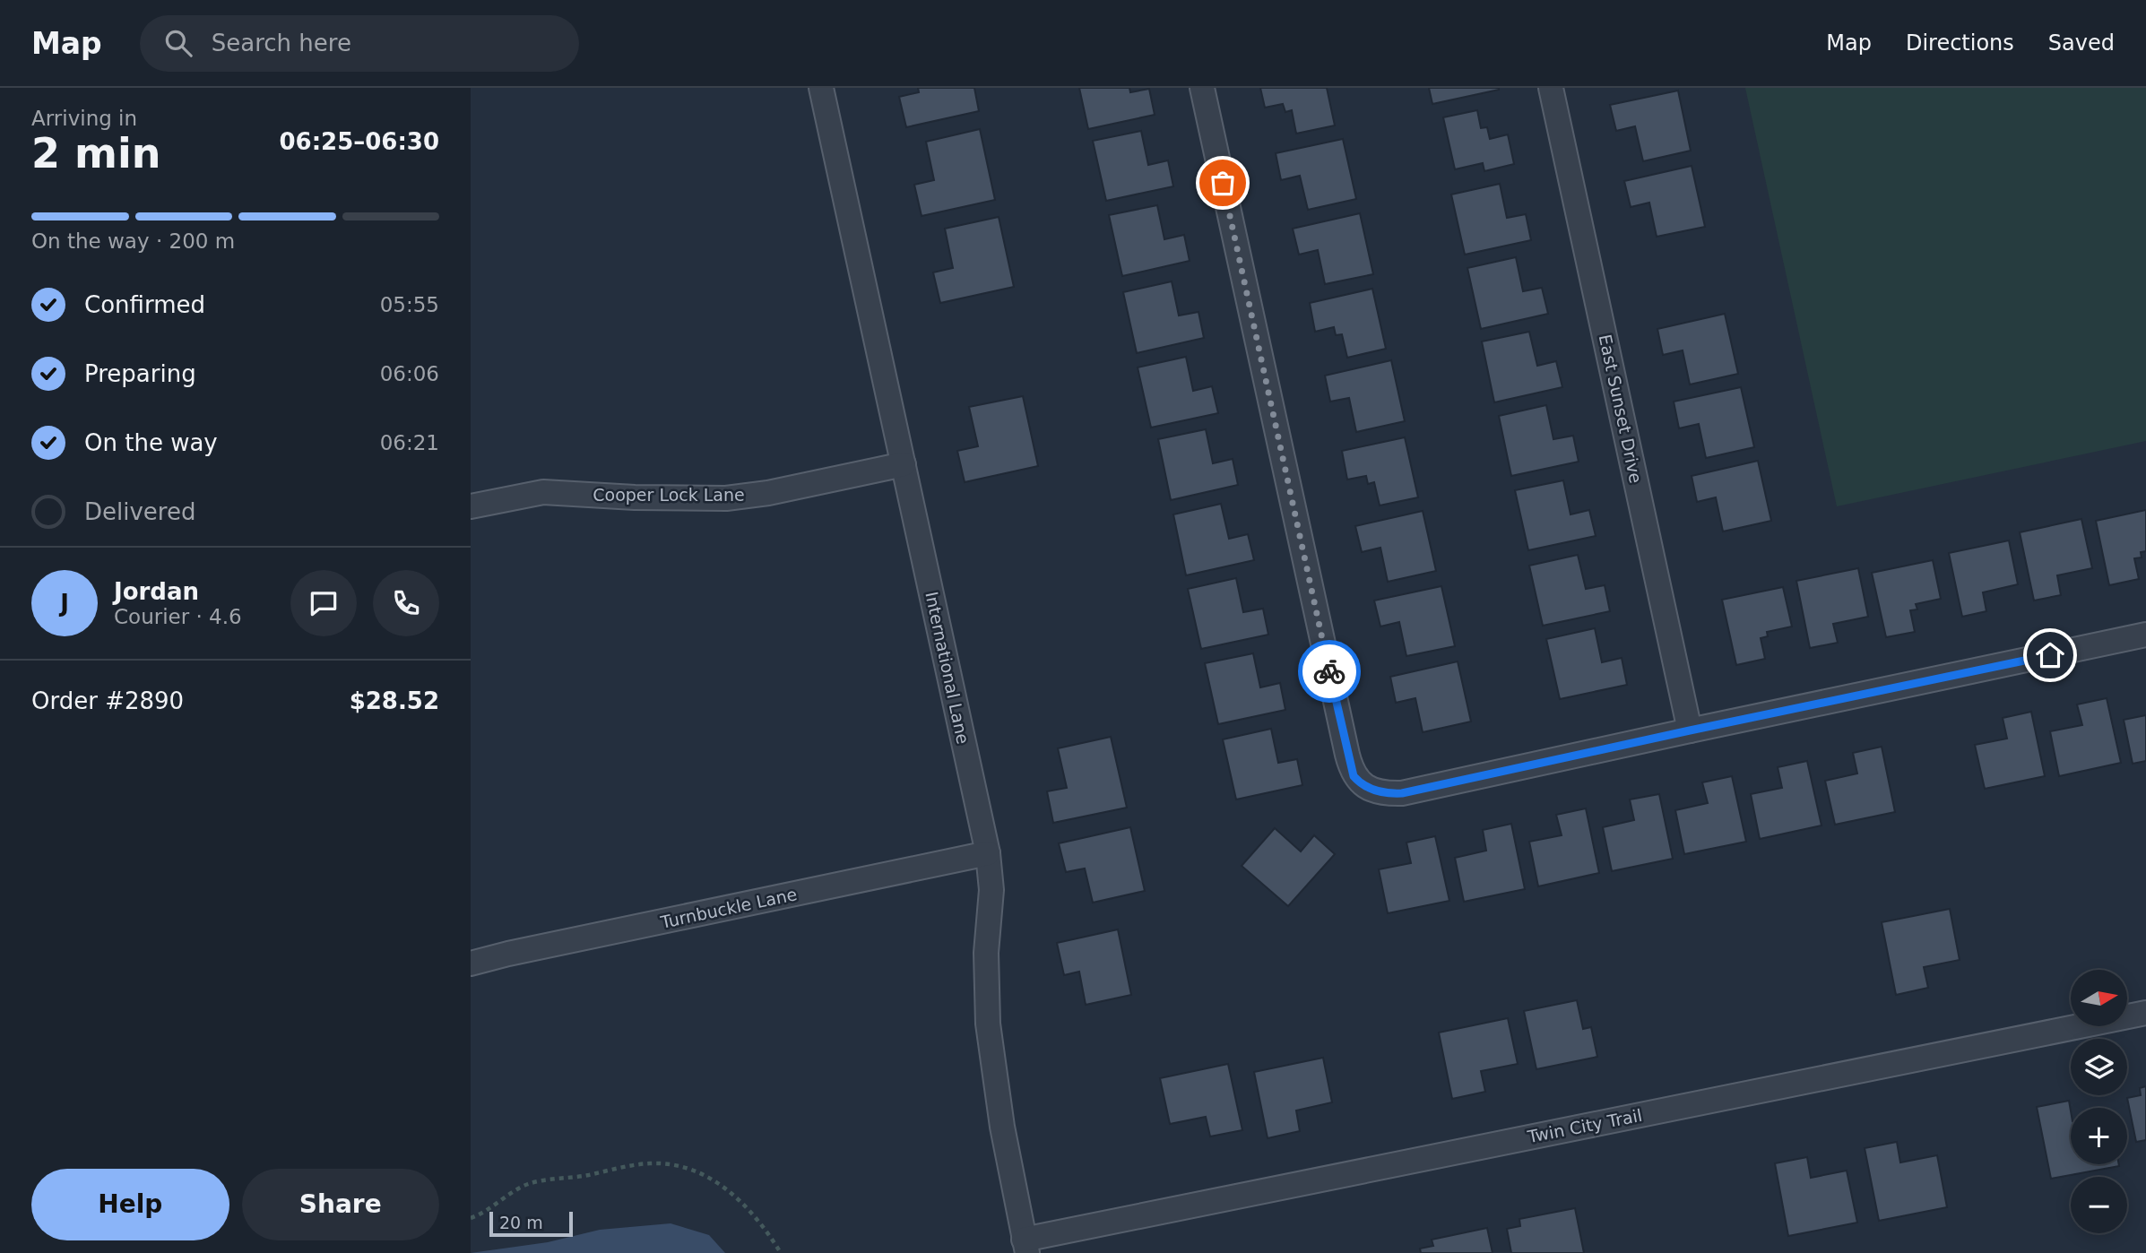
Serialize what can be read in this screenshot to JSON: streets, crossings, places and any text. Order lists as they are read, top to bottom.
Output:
{
  "streets": {
    "street": [
      "East Sunset Drive",
      "Cooper Lock Lane",
      "International Lane",
      "Turnbuckle Lane",
      "Twin City Trail"
    ]
  },
  "crossings": [
    ["Cooper Lock Lane", "International Lane"],
    ["International Lane", "Turnbuckle Lane"],
    ["International Lane", "Twin City Trail"]
  ],
  "scale_bar": "20 m",
  "north": "right",
  "page": {
    "header": "Map",
    "search": "Search here",
    "nav": ["Map", "Directions", "Saved"],
    "heading": ["2 min", "Arriving in", "06:25–06:30"],
    "panel": [
      "Jordan",
      "Courier · 4.6",
      "Order #2890",
      "$28.52"
    ],
    "bar": "On the way · 200 m",
    "list": [
      ["Confirmed", "05:55"],
      ["Preparing", "06:06"],
      ["On the way", "06:21"],
      "Delivered"
    ],
    "round": "J",
    "map_buttons": ["+", "−"],
    "buttons": ["Help", "Share"],
    "scale": "20 m"
  }
}
